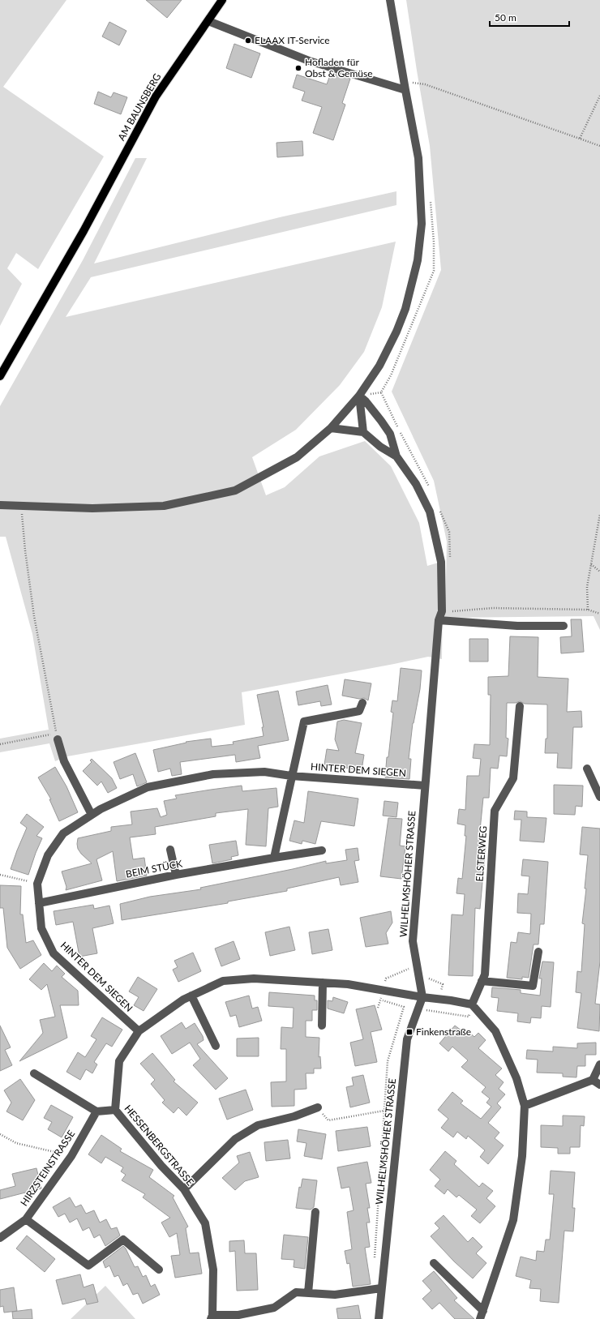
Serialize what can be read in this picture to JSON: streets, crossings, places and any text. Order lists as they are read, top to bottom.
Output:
{
  "streets": {
    "main road": ["AM BAUNSBERG"],
    "street": [
      "HINTER DEM SIEGEN",
      "ELSTERWEG",
      "BEIM STÜCK",
      "WILHELMSHÖHER STRASSE",
      "HESSENBERGSTRASSE",
      "HIRZSTEINSTRASSE"
    ]
  },
  "crossings": [
    ["HINTER DEM SIEGEN", "BEIM STÜCK"],
    ["HINTER DEM SIEGEN", "WILHELMSHÖHER STRASSE"],
    ["HINTER DEM SIEGEN", "HESSENBERGSTRASSE"],
    ["WILHELMSHÖHER STRASSE", "HESSENBERGSTRASSE"]
  ],
  "places": {
    "other": ["ELAAX IT-Service", "Hofladen für Obst & Gemüse"],
    "transit": ["Finkenstraße"]
  },
  "scale_bar": "50 m"
}
